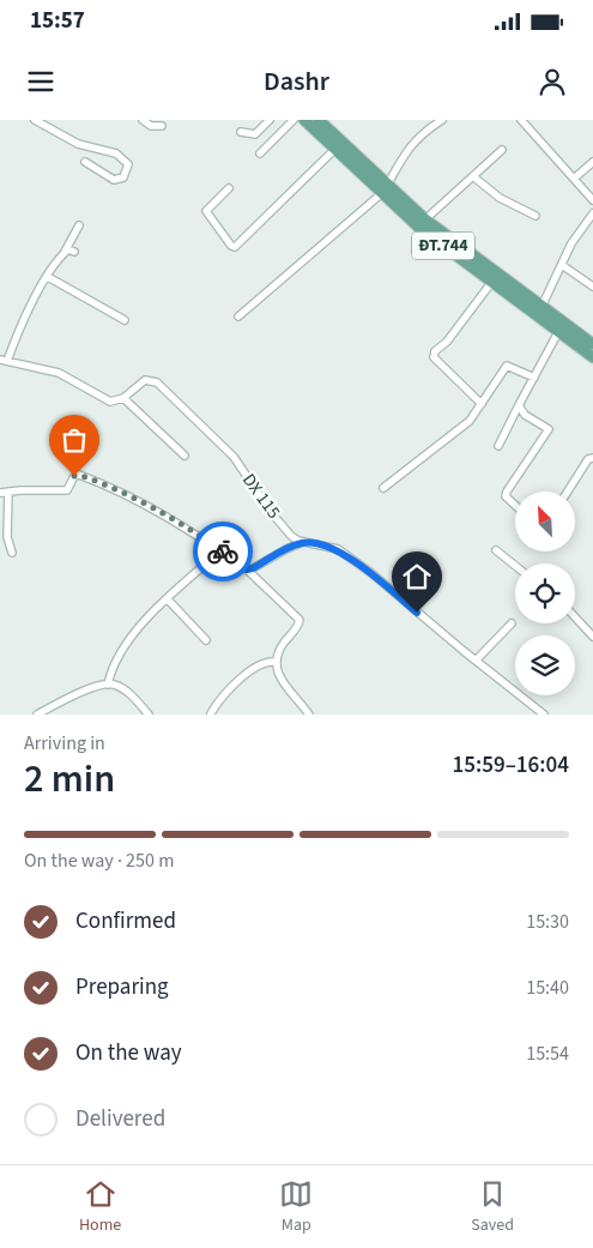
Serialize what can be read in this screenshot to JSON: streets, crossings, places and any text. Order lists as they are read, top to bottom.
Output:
{
  "streets": {
    "main road": ["ĐT.744"],
    "street": ["DX 115"]
  },
  "north": "top left",
  "page": {
    "status": "15:57",
    "header": "Dashr",
    "heading": ["2 min", "Arriving in", "15:59–16:04"],
    "bar": "On the way · 250 m",
    "list": [
      ["Confirmed", "15:30"],
      ["Preparing", "15:40"],
      ["On the way", "15:54"],
      "Delivered"
    ],
    "tabs": ["Home", "Map", "Saved"]
  }
}
